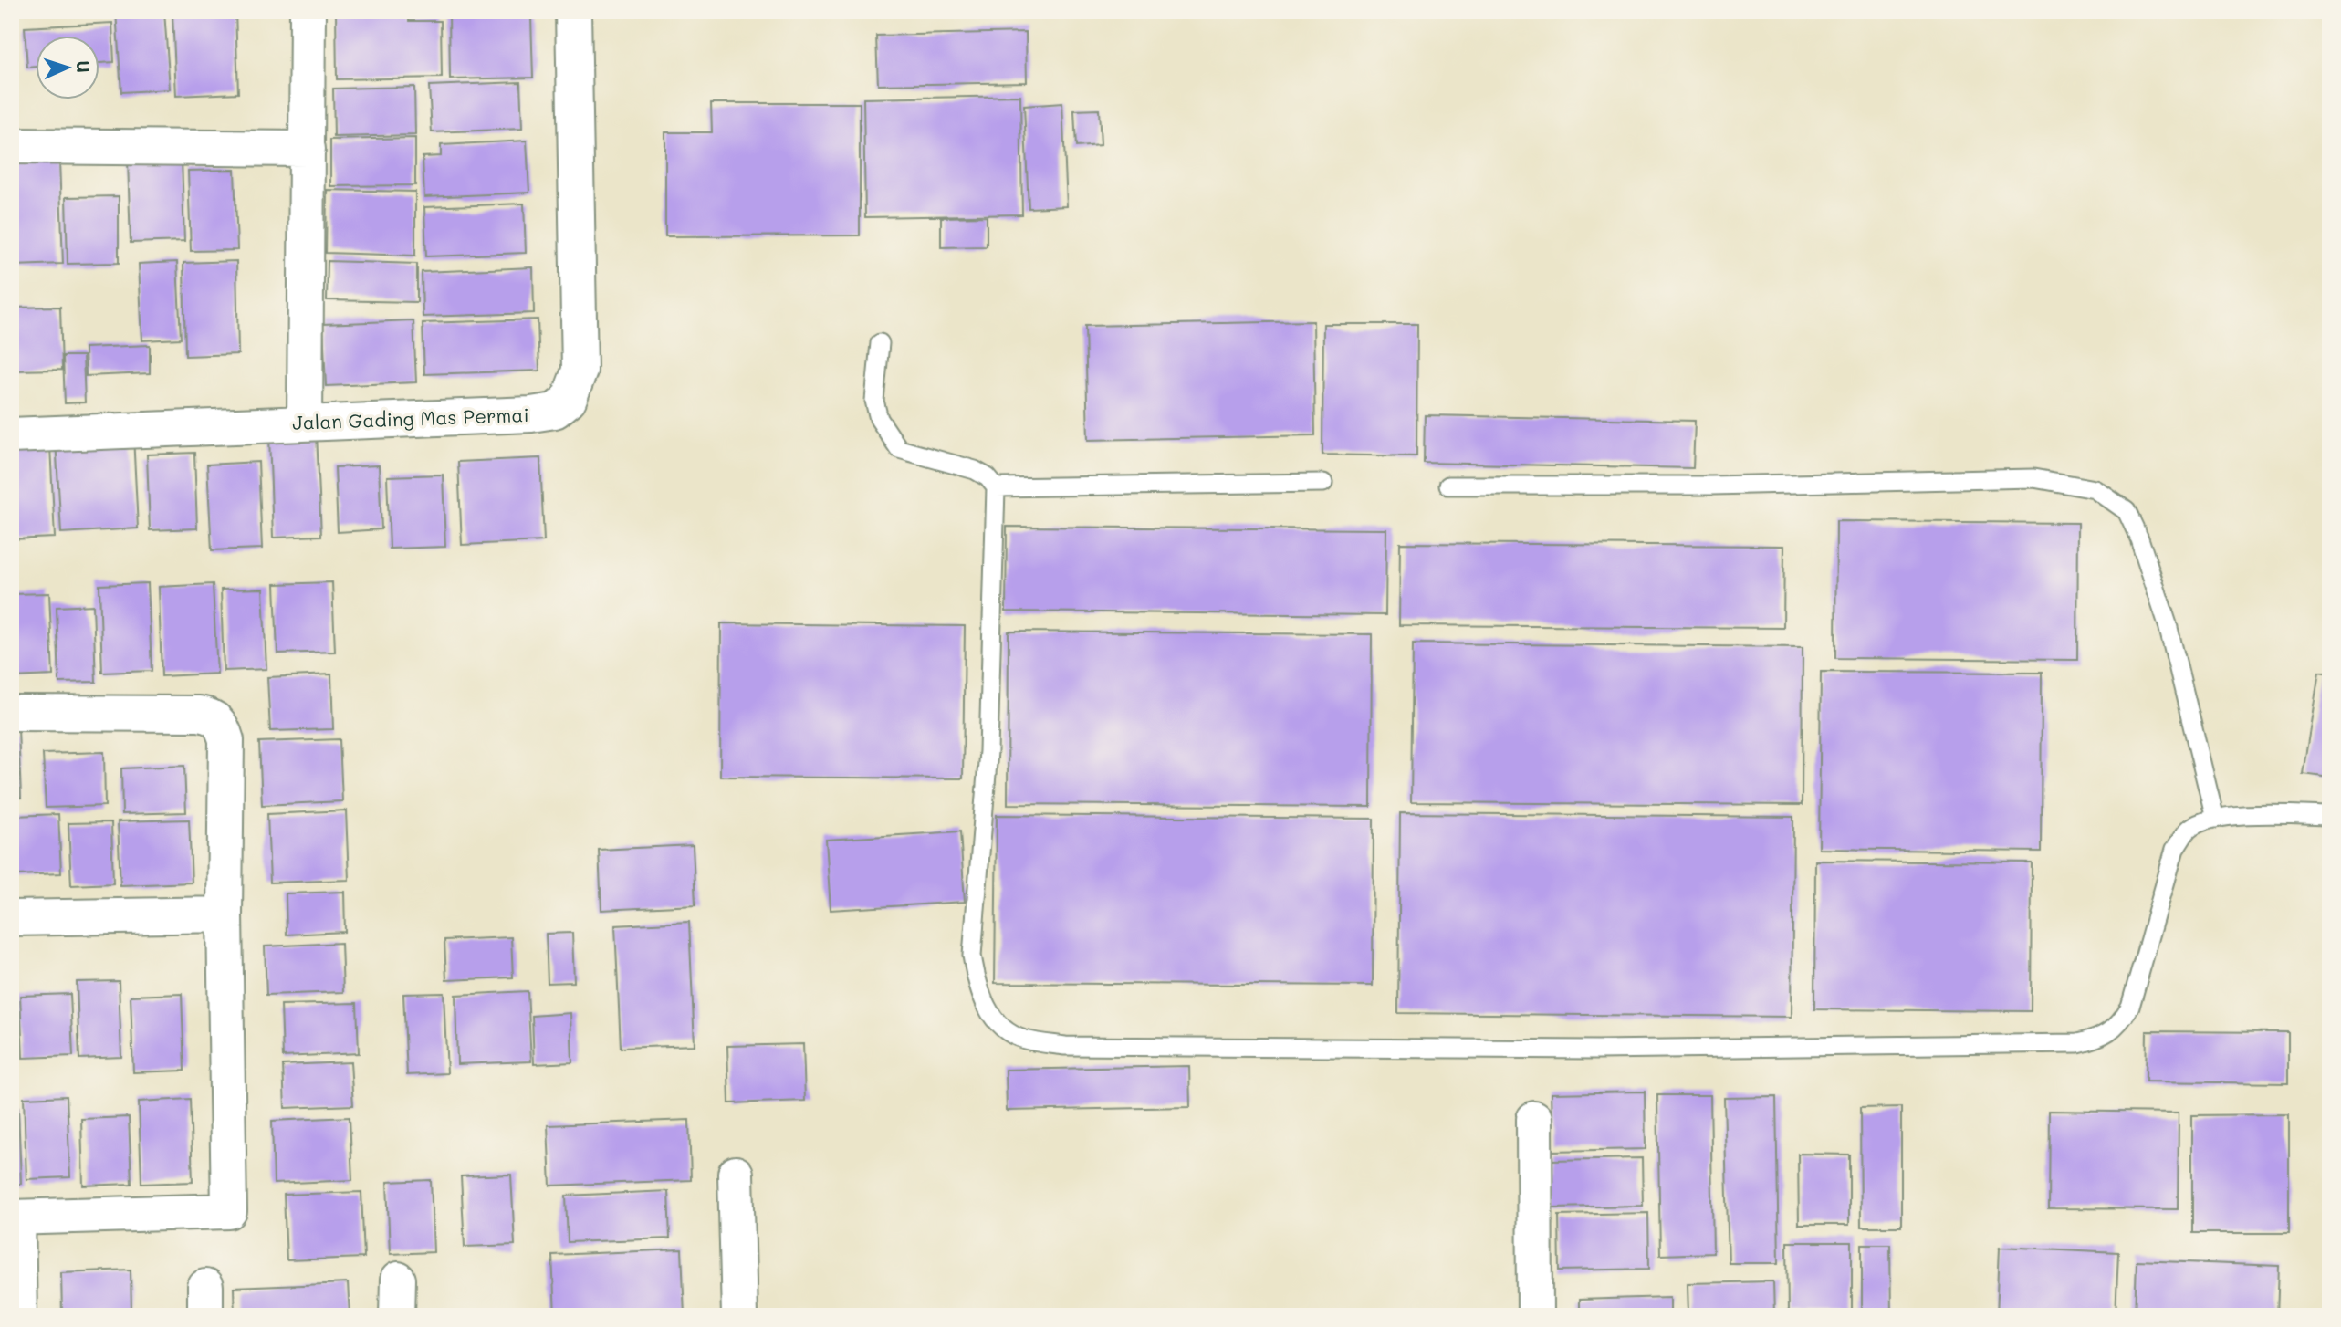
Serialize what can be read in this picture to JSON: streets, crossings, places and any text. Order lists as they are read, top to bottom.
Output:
{
  "streets": {
    "street": ["Jalan Gading Mas Permai"]
  },
  "north": "right"
}
